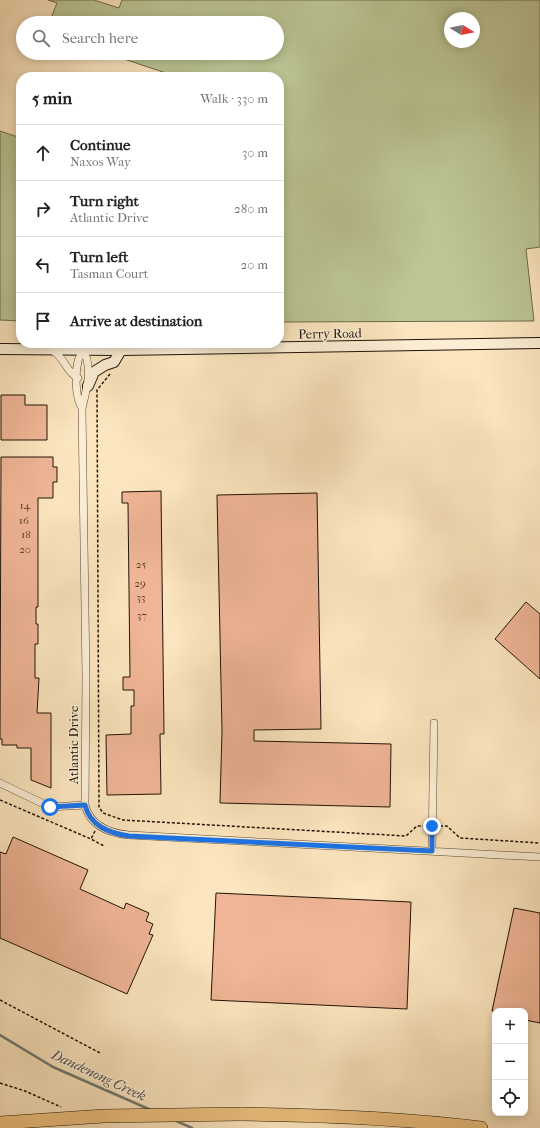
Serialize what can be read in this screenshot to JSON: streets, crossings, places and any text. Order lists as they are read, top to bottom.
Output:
{
  "streets": {
    "main road": ["Perry Road"],
    "street": ["Atlantic Drive"]
  },
  "crossings": [
    ["Perry Road", "Atlantic Drive"]
  ],
  "water": ["Dandenong Creek"],
  "house_numbers": [
    "14",
    "16",
    "18",
    "20",
    "25",
    "29",
    "33",
    "37"
  ],
  "north": "right",
  "page": {
    "search": "Search here",
    "heading": ["5 min", "Walk · 330 m"],
    "list": [
      ["Continue", "Naxos Way", "30 m"],
      ["Turn right", "Atlantic Drive", "280 m"],
      ["Turn left", "Tasman Court", "20 m"],
      "Arrive at destination"
    ],
    "map_buttons": ["+", "−"]
  }
}
